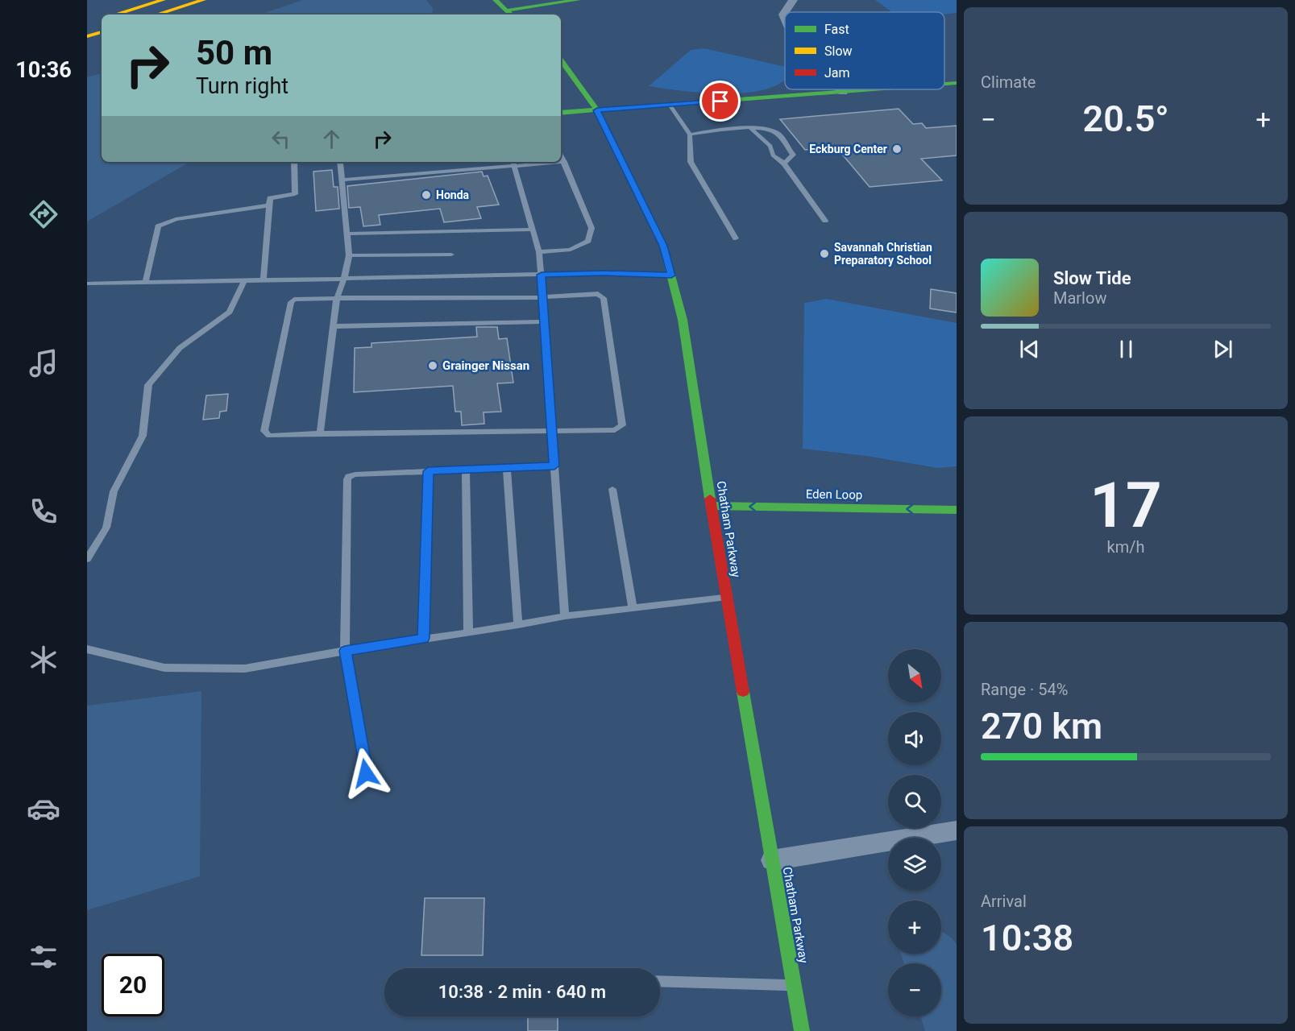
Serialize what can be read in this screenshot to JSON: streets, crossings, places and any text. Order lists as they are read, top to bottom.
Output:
{
  "streets": {
    "main road": ["Eden Loop", "Chatham Parkway"]
  },
  "crossings": [
    ["Eden Loop", "Chatham Parkway"]
  ],
  "one_way": ["Eden Loop"],
  "places": [
    "Eckburg Center",
    "Honda",
    "Savannah Christian Preparatory School",
    "Grainger Nissan"
  ],
  "legend": ["Fast", "Slow", "Jam"],
  "north": "bottom right",
  "page": {
    "tabs": "10:36",
    "tile": [
      "Climate",
      ["17", "km/h"],
      ["Range · 54%", "270 km"],
      ["Arrival", "10:38"]
    ],
    "turn": ["50 m", "Turn right"],
    "heat": ["−", "20.5°", "+"],
    "song": ["Slow Tide", "Marlow"],
    "map_buttons": ["+", "−"],
    "limit": "20",
    "trip": "10:38 · 2 min · 640 m"
  }
}
